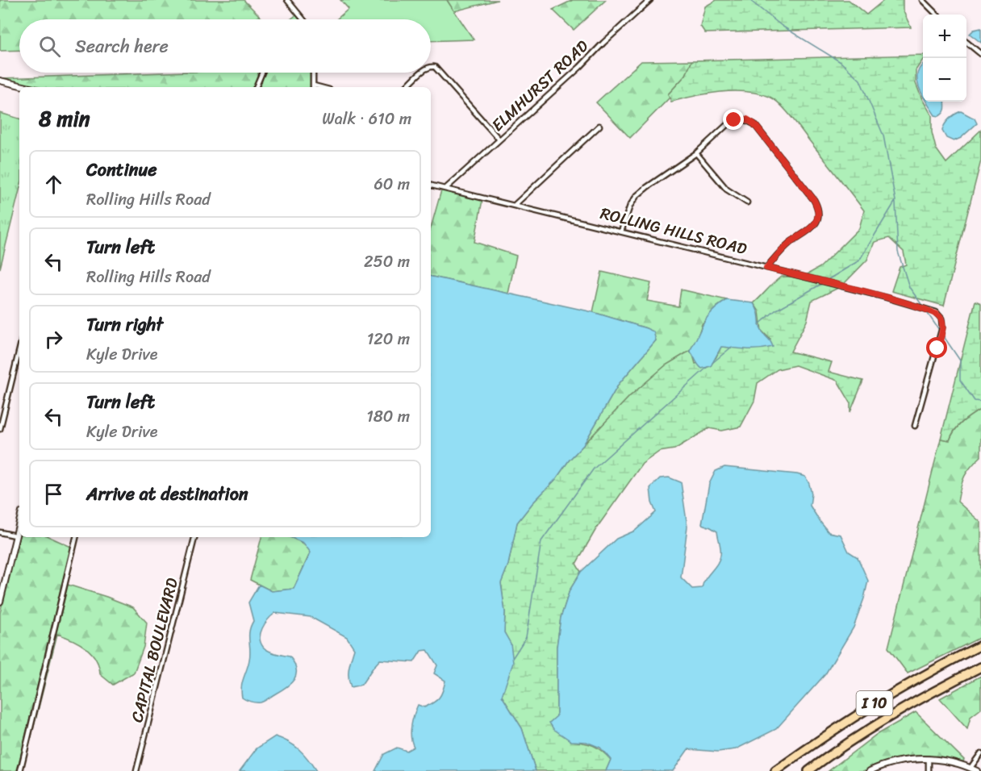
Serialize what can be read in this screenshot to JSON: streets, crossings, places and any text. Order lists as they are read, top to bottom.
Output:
{
  "streets": {
    "highway": ["I 10"],
    "street": ["ELMHURST ROAD", "ROLLING HILLS ROAD", "CAPITAL BOULEVARD"]
  },
  "crossings": [
    ["ELMHURST ROAD", "ROLLING HILLS ROAD"]
  ],
  "page": {
    "map_buttons": ["+", "−"],
    "search": "Search here",
    "heading": ["8 min", "Walk · 610 m"],
    "list": [
      ["Continue", "Rolling Hills Road", "60 m"],
      ["Turn left", "Rolling Hills Road", "250 m"],
      ["Turn right", "Kyle Drive", "120 m"],
      ["Turn left", "Kyle Drive", "180 m"],
      "Arrive at destination"
    ]
  }
}
